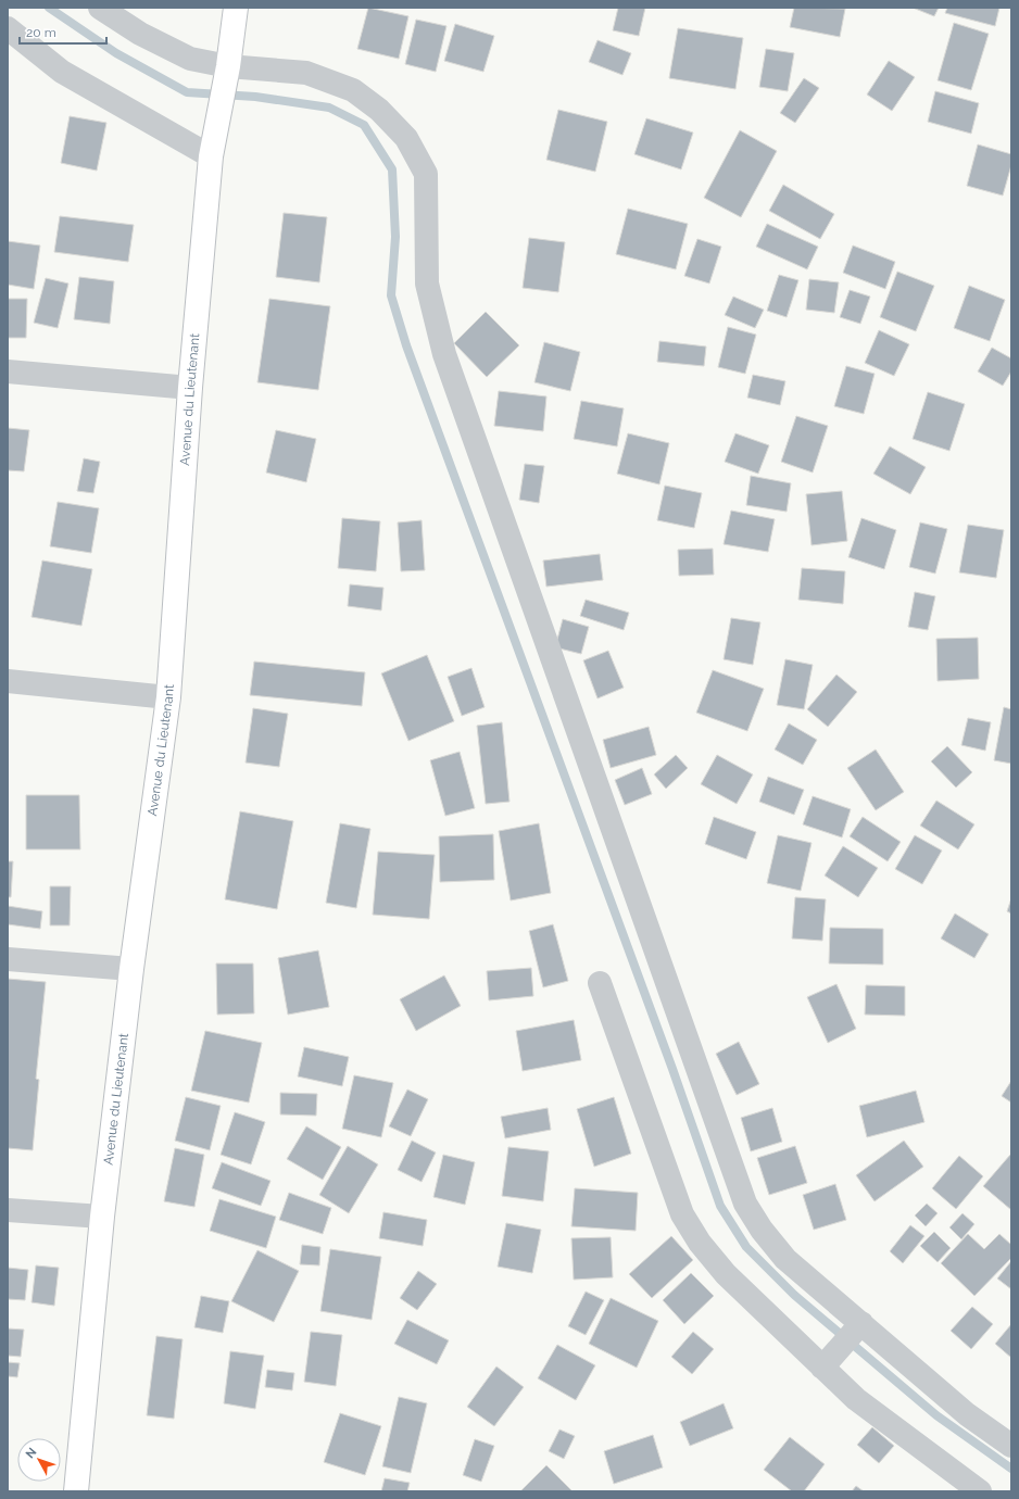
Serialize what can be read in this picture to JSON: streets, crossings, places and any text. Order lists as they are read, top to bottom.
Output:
{
  "streets": {
    "main road": ["Avenue du Lieutenant"]
  },
  "scale_bar": "20 m",
  "north": "top left"
}
